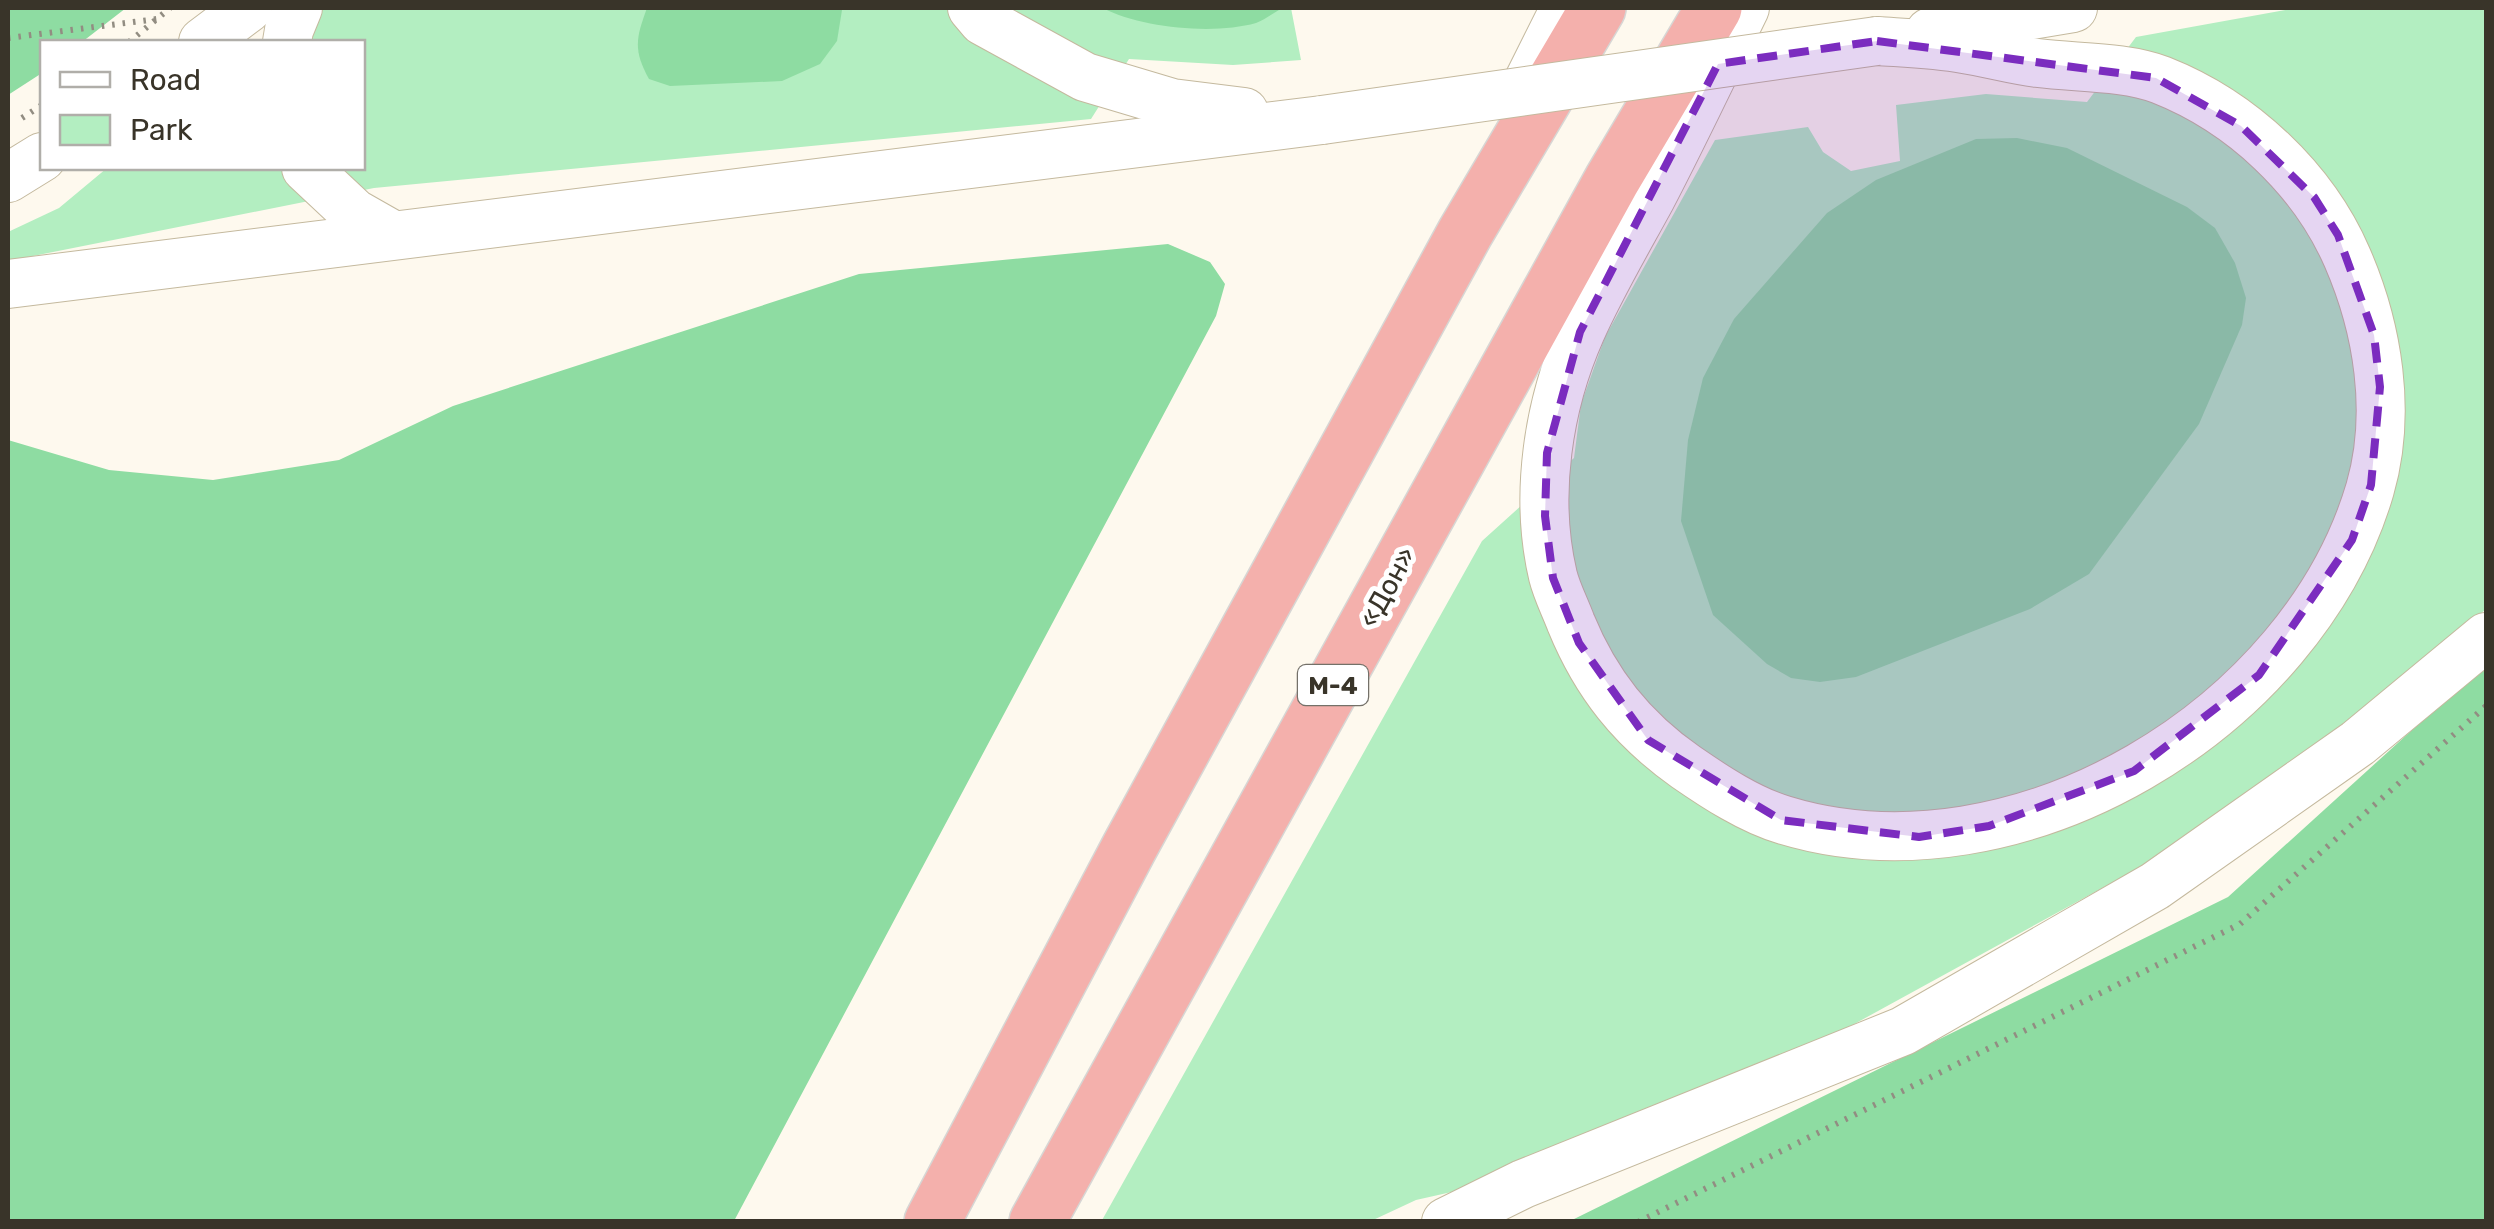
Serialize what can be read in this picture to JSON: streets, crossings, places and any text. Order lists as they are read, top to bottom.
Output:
{
  "streets": {
    "highway": ["«Дон»", "М-4"]
  },
  "legend": ["Road", "Park"]
}
